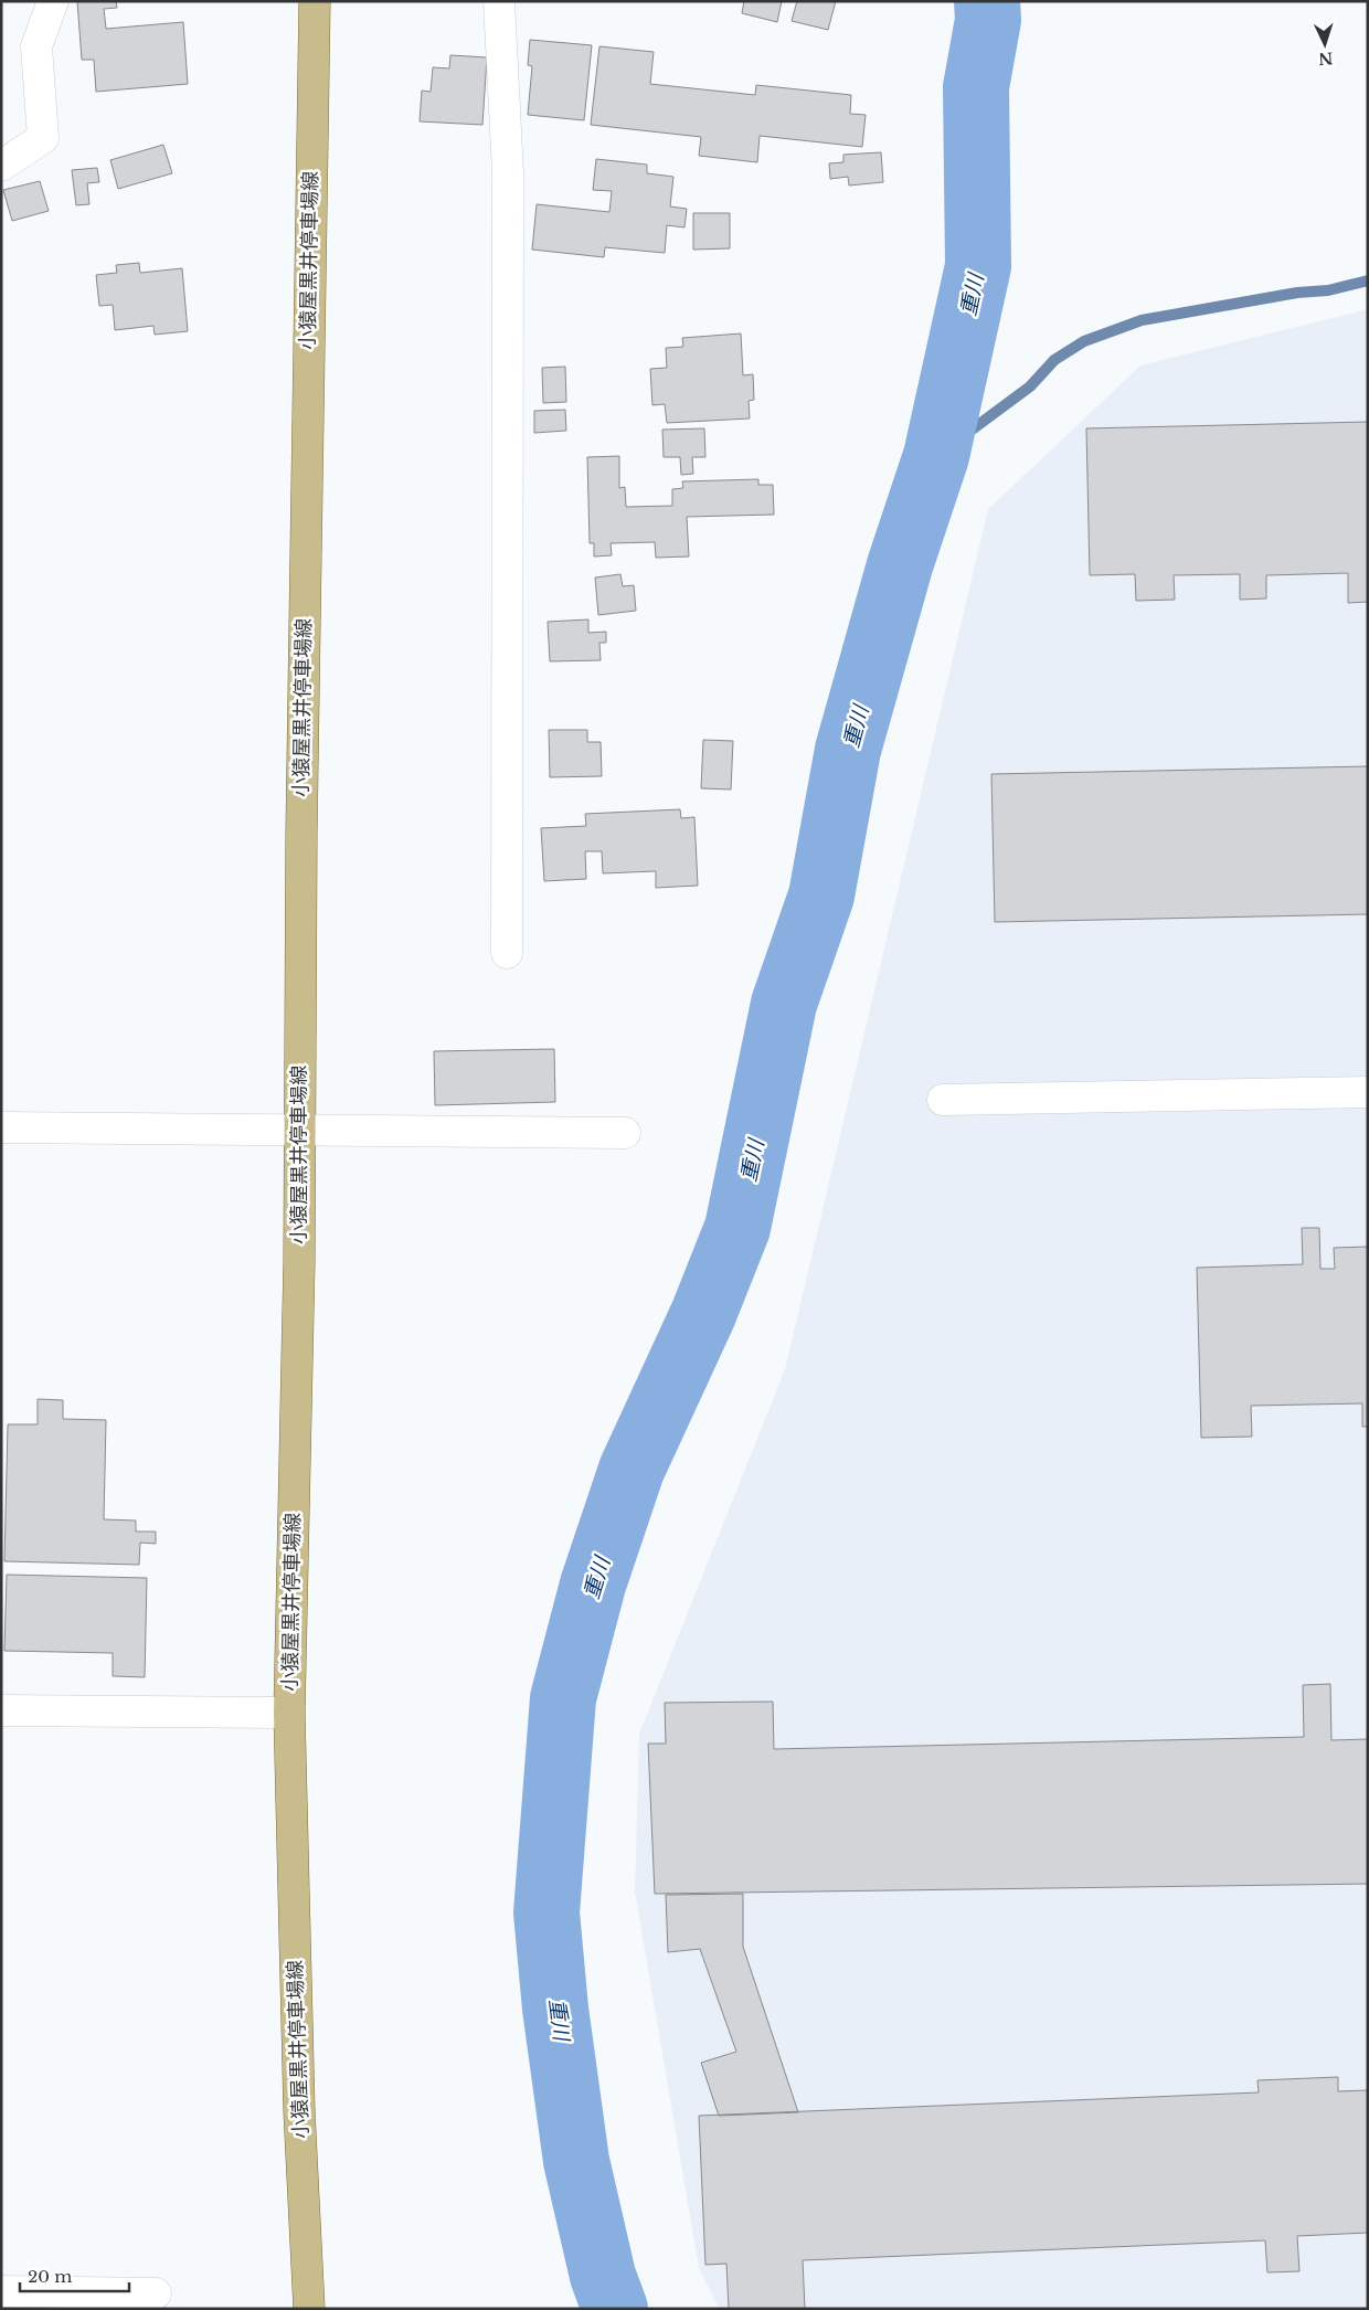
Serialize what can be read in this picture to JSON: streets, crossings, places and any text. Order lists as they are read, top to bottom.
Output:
{
  "streets": {
    "main road": ["小猿屋黒井停車場線"]
  },
  "water": ["重川"],
  "scale_bar": "20 m",
  "north": "bottom"
}
